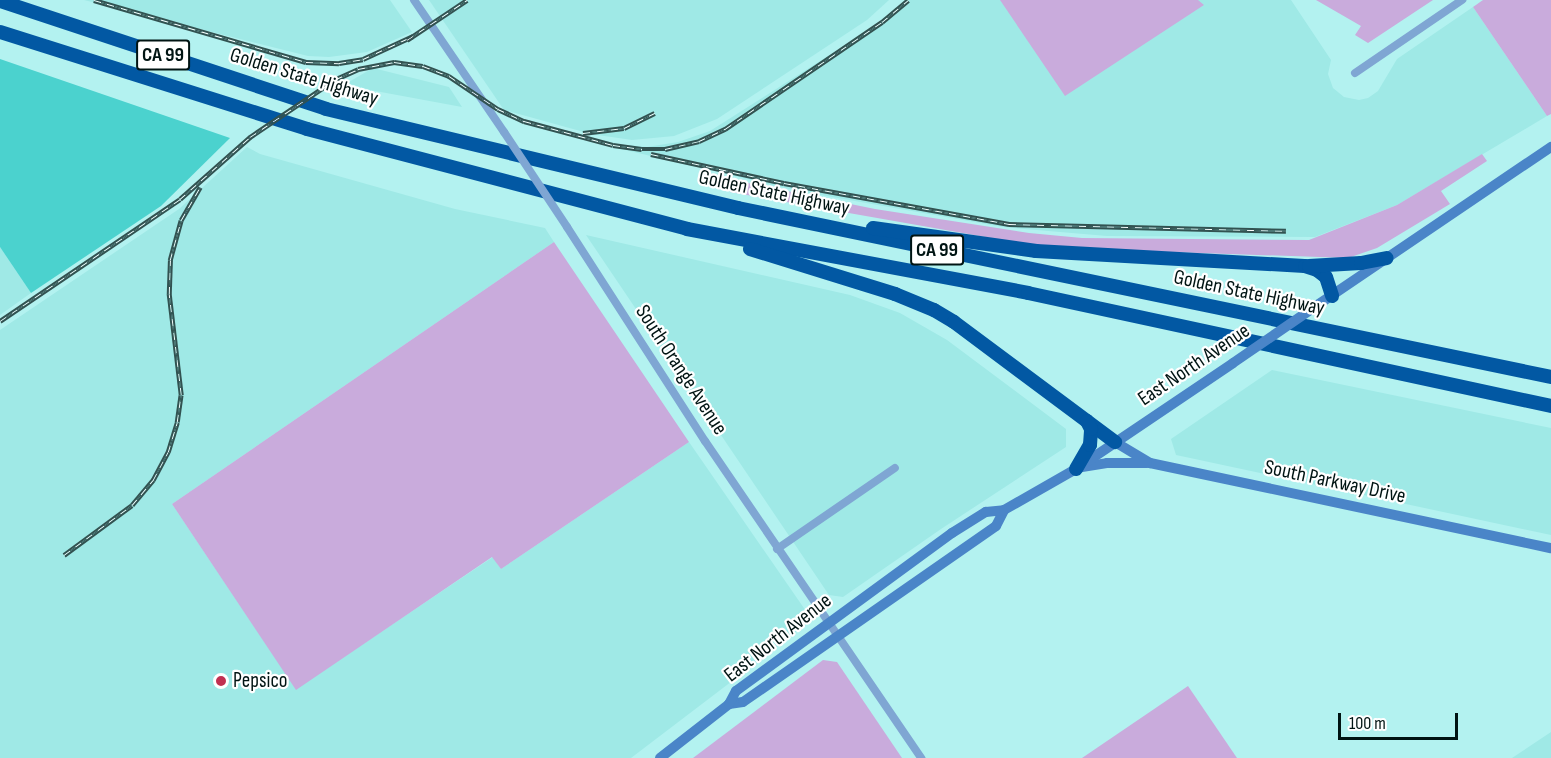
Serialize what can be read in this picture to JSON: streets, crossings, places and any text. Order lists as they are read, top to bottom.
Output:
{
  "streets": {
    "highway": ["CA 99", "Golden State Highway"],
    "street": ["East North Avenue", "South Orange Avenue", "South Parkway Drive"]
  },
  "crossings": [
    ["East North Avenue", "South Orange Avenue"],
    ["East North Avenue", "South Parkway Drive"]
  ],
  "places": ["Pepsico"],
  "scale_bar": "100 m"
}
